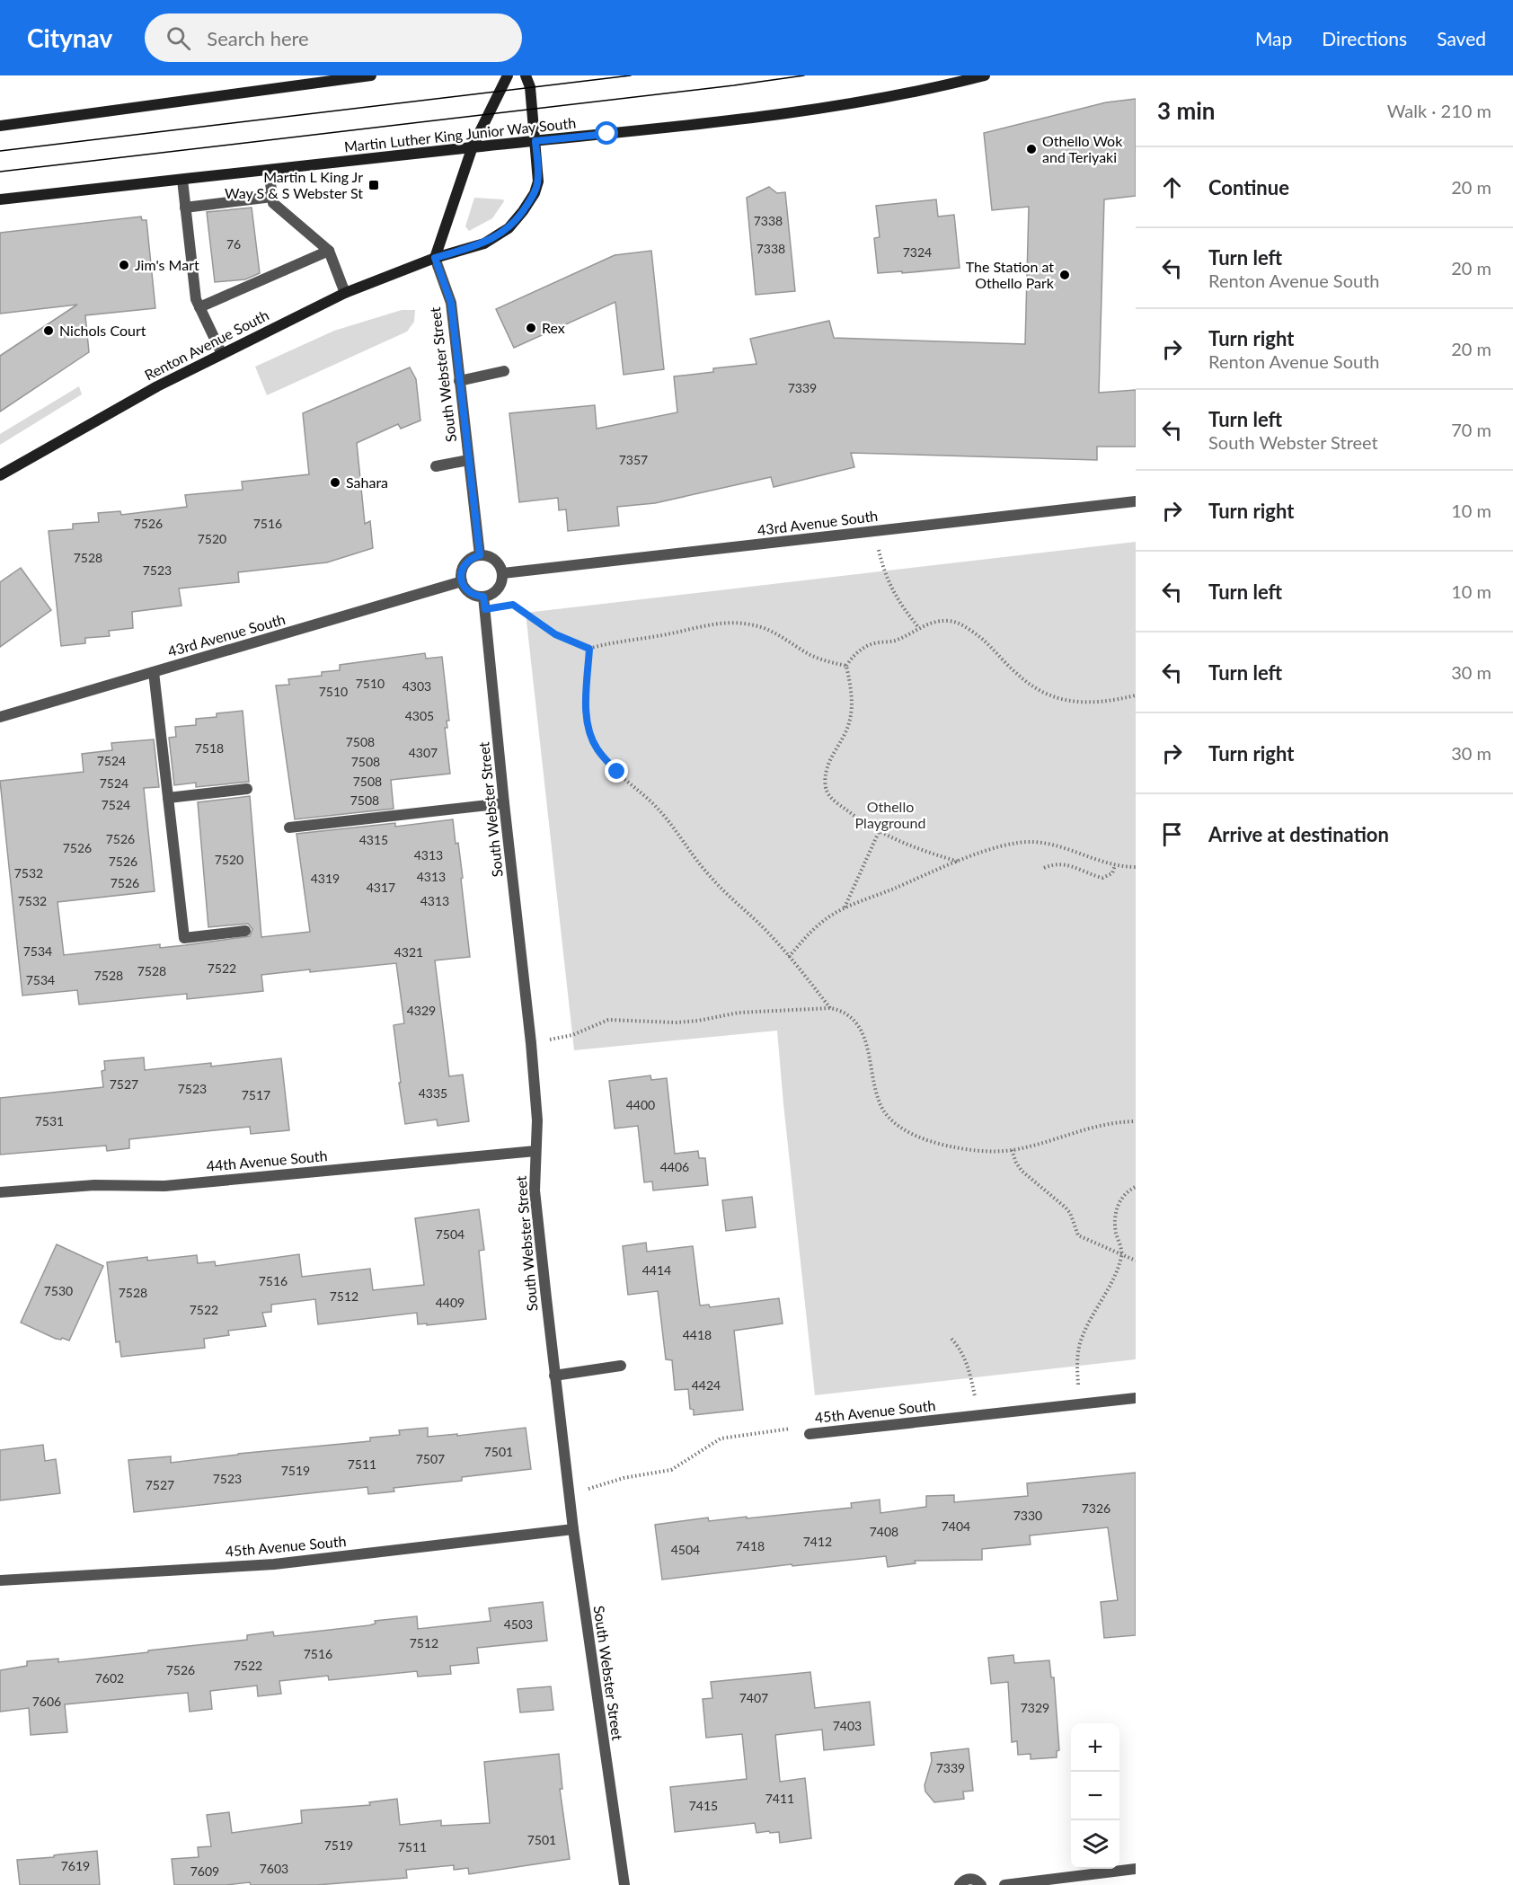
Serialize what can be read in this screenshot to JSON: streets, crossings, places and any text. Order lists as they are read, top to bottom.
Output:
{
  "streets": {
    "main road": ["Martin Luther King Junior Way South", "Renton Avenue South"],
    "street": [
      "South Webster Street",
      "43rd Avenue South",
      "44th Avenue South",
      "45th Avenue South"
    ]
  },
  "crossings": [
    ["Martin Luther King Junior Way South", "Renton Avenue South"],
    ["Renton Avenue South", "South Webster Street"],
    ["South Webster Street", "43rd Avenue South"],
    ["South Webster Street", "44th Avenue South"],
    ["South Webster Street", "45th Avenue South"]
  ],
  "parks": ["Othello Playground"],
  "places": {
    "other": [
      "Othello Wok and Teriyaki",
      "Jim's Mart",
      "The Station at Othello Park",
      "Rex",
      "Nichols Court",
      "Sahara"
    ],
    "transit": ["Martin L King Jr Way S & S Webster St"]
  },
  "house_numbers": [
    "7338",
    "76",
    "7338",
    "7324",
    "7339",
    "7357",
    "7526",
    "7516",
    "7520",
    "7528",
    "7523",
    "7510",
    "4303",
    "7510",
    "4305",
    "7508",
    "7518",
    "4307",
    "7524",
    "7508",
    "7508",
    "7524",
    "7508",
    "7524",
    "7526",
    "4315",
    "7526",
    "4313",
    "7520",
    "7526",
    "7532",
    "4313",
    "4319",
    "7526",
    "4317",
    "7532",
    "4313",
    "7534",
    "4321",
    "7522",
    "7528",
    "7528",
    "7534",
    "4329",
    "7527",
    "7523",
    "4335",
    "7517",
    "4400",
    "7531",
    "4406",
    "7504",
    "4414",
    "7516",
    "7530",
    "7528",
    "7512",
    "4409",
    "7522",
    "4418",
    "4424",
    "7501",
    "7507",
    "7511",
    "7519",
    "7523",
    "7527",
    "7326",
    "7330",
    "7404",
    "7408",
    "7412",
    "7418",
    "4504",
    "4503",
    "7512",
    "7516",
    "7522",
    "7526",
    "7602",
    "7407",
    "7606",
    "7329",
    "7403",
    "7339",
    "7411",
    "7415",
    "7501",
    "7519",
    "7511",
    "7619",
    "7603",
    "7609"
  ],
  "page": {
    "header": "Citynav",
    "search": "Search here",
    "nav": ["Map", "Directions", "Saved"],
    "heading": ["3 min", "Walk · 210 m"],
    "list": [
      ["Continue", "20 m"],
      ["Turn left", "Renton Avenue South", "20 m"],
      ["Turn right", "Renton Avenue South", "20 m"],
      ["Turn left", "South Webster Street", "70 m"],
      ["Turn right", "10 m"],
      ["Turn left", "10 m"],
      ["Turn left", "30 m"],
      ["Turn right", "30 m"],
      "Arrive at destination"
    ],
    "map_buttons": ["+", "−"]
  }
}
